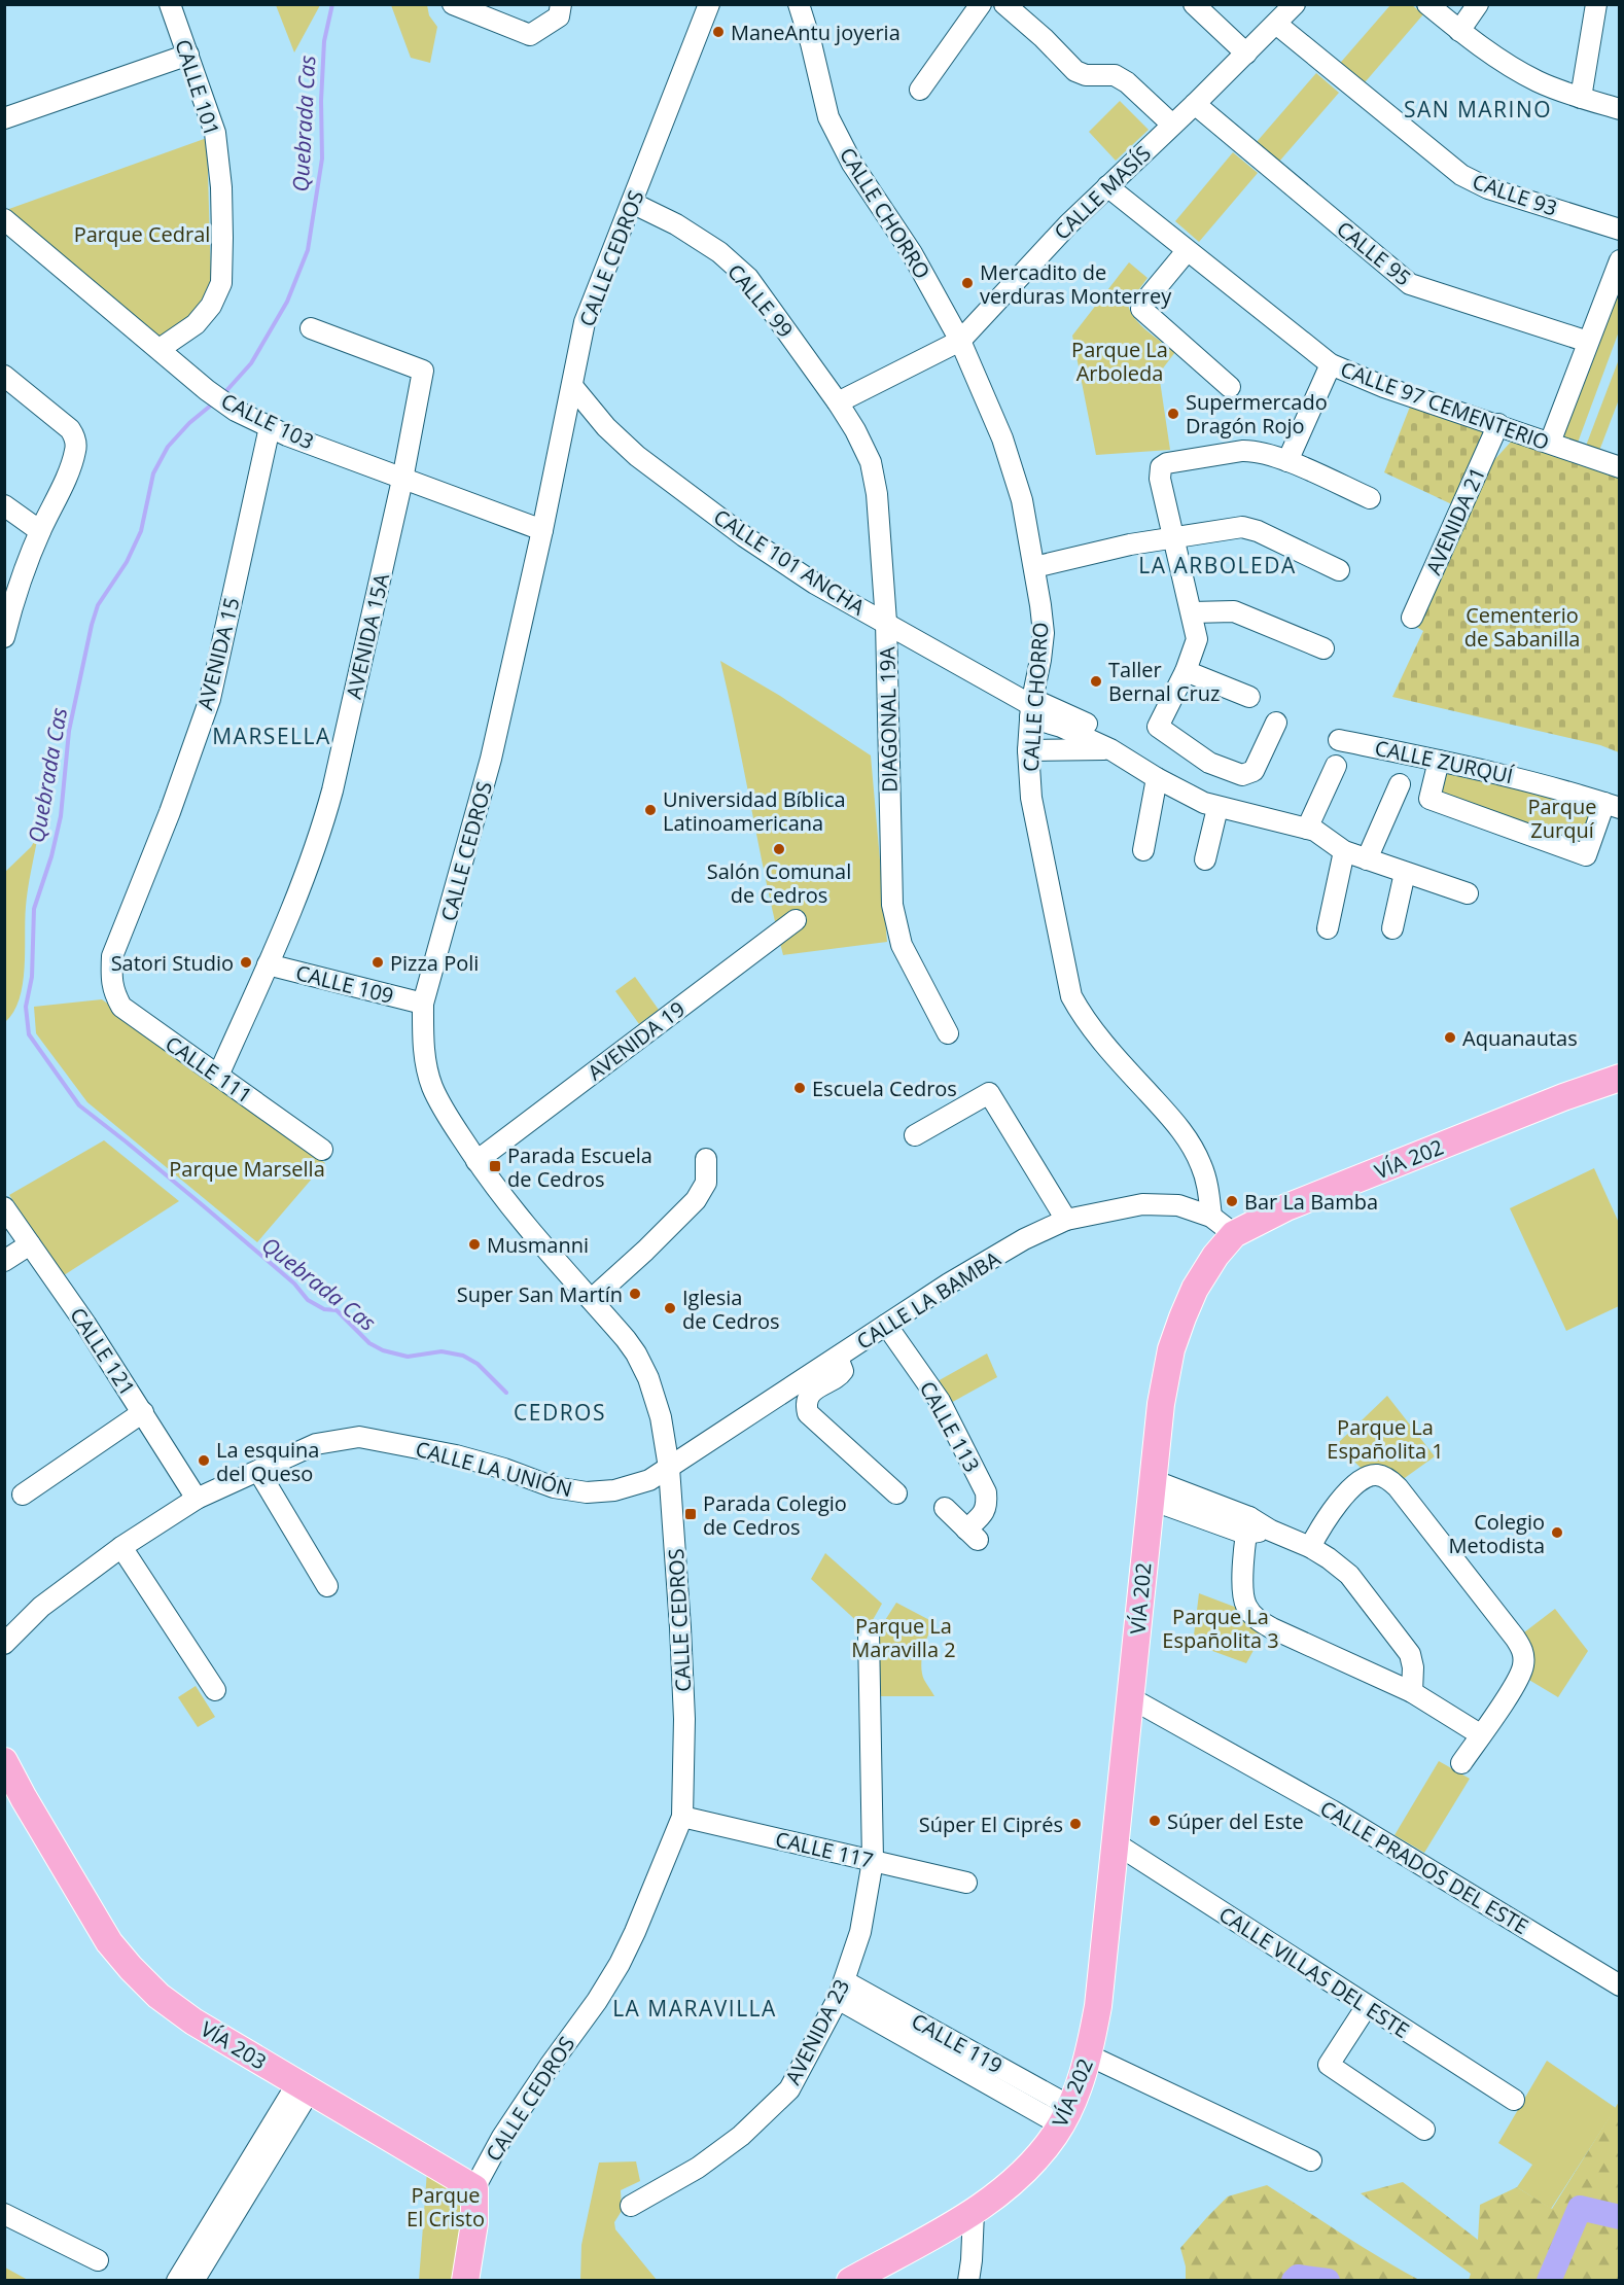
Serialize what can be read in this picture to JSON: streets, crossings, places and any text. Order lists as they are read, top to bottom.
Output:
{
  "streets": {
    "main road": ["VÍA 202", "VÍA 203"],
    "street": [
      "CALLE 101",
      "CALLE MASÍS",
      "CALLE 93",
      "CALLE CHORRO",
      "CALLE 95",
      "CALLE CEDROS",
      "CALLE 99",
      "CALLE 97 CEMENTERIO",
      "CALLE 103",
      "AVENIDA 21",
      "CALLE 101 ANCHA",
      "AVENIDA 15A",
      "AVENIDA 15",
      "DIAGONAL 19A",
      "CALLE ZURQUÍ",
      "CALLE 109",
      "AVENIDA 19",
      "CALLE 111",
      "CALLE LA BAMBA",
      "CALLE 121",
      "CALLE 113",
      "CALLE LA UNIÓN",
      "CALLE 117",
      "CALLE PRADOS DEL ESTE",
      "CALLE VILLAS DEL ESTE",
      "AVENIDA 23",
      "CALLE 119"
    ]
  },
  "crossings": [
    ["CALLE 101", "CALLE 103"],
    ["CALLE MASÍS", "CALLE 93"],
    ["CALLE MASÍS", "CALLE CHORRO"],
    ["CALLE MASÍS", "CALLE 95"],
    ["CALLE MASÍS", "CALLE 99"],
    ["CALLE MASÍS", "CALLE 97 CEMENTERIO"],
    ["CALLE MASÍS", "DIAGONAL 19A"],
    ["CALLE CHORRO", "CALLE 101 ANCHA"],
    ["CALLE CHORRO", "CALLE LA BAMBA"],
    ["CALLE CEDROS", "CALLE 99"],
    ["CALLE CEDROS", "CALLE 103"],
    ["CALLE CEDROS", "CALLE 101 ANCHA"],
    ["CALLE CEDROS", "CALLE 109"],
    ["CALLE CEDROS", "AVENIDA 19"],
    ["CALLE CEDROS", "CALLE LA BAMBA"],
    ["CALLE CEDROS", "CALLE LA UNIÓN"],
    ["CALLE CEDROS", "CALLE 117"],
    ["CALLE CEDROS", "VÍA 203"],
    ["CALLE 99", "DIAGONAL 19A"],
    ["CALLE 97 CEMENTERIO", "AVENIDA 21"],
    ["CALLE 103", "AVENIDA 15A"],
    ["CALLE 103", "AVENIDA 15"],
    ["CALLE 101 ANCHA", "DIAGONAL 19A"],
    ["AVENIDA 15A", "CALLE 109"],
    ["AVENIDA 15A", "CALLE 111"],
    ["AVENIDA 15", "CALLE 111"],
    ["VÍA 202", "CALLE PRADOS DEL ESTE"],
    ["VÍA 202", "CALLE VILLAS DEL ESTE"],
    ["VÍA 202", "CALLE 119"],
    ["CALLE LA BAMBA", "CALLE 113"],
    ["CALLE LA BAMBA", "CALLE LA UNIÓN"],
    ["CALLE 121", "CALLE LA UNIÓN"],
    ["CALLE 117", "AVENIDA 23"],
    ["AVENIDA 23", "CALLE 119"]
  ],
  "districts": [
    "SAN MARINO",
    "LA ARBOLEDA",
    "MARSELLA",
    "CEDROS",
    "LA MARAVILLA"
  ],
  "water": ["Quebrada Cas"],
  "parks": [
    "Parque Cedral",
    "Parque La Arboleda",
    "Cementerio de Sabanilla",
    "Parque Zurquí",
    "Parque Marsella",
    "Parque La Españolita 1",
    "Parque La Españolita 3",
    "Parque La Maravilla 2",
    "Parque El Cristo"
  ],
  "places": {
    "other": [
      "ManeAntu joyeria",
      "Mercadito de verduras Monterrey",
      "Supermercado Dragón Rojo",
      "Taller Bernal Cruz",
      "Universidad Bíblica Latinoamericana",
      "Salón Comunal de Cedros",
      "Satori Studio",
      "Pizza Poli",
      "Aquanautas",
      "Escuela Cedros",
      "Bar La Bamba",
      "Musmanni",
      "Super San Martín",
      "Iglesia de Cedros",
      "La esquina del Queso",
      "Colegio Metodista",
      "Súper del Este",
      "Súper El Ciprés"
    ],
    "transit": ["Parada Escuela de Cedros", "Parada Colegio de Cedros"]
  }
}
